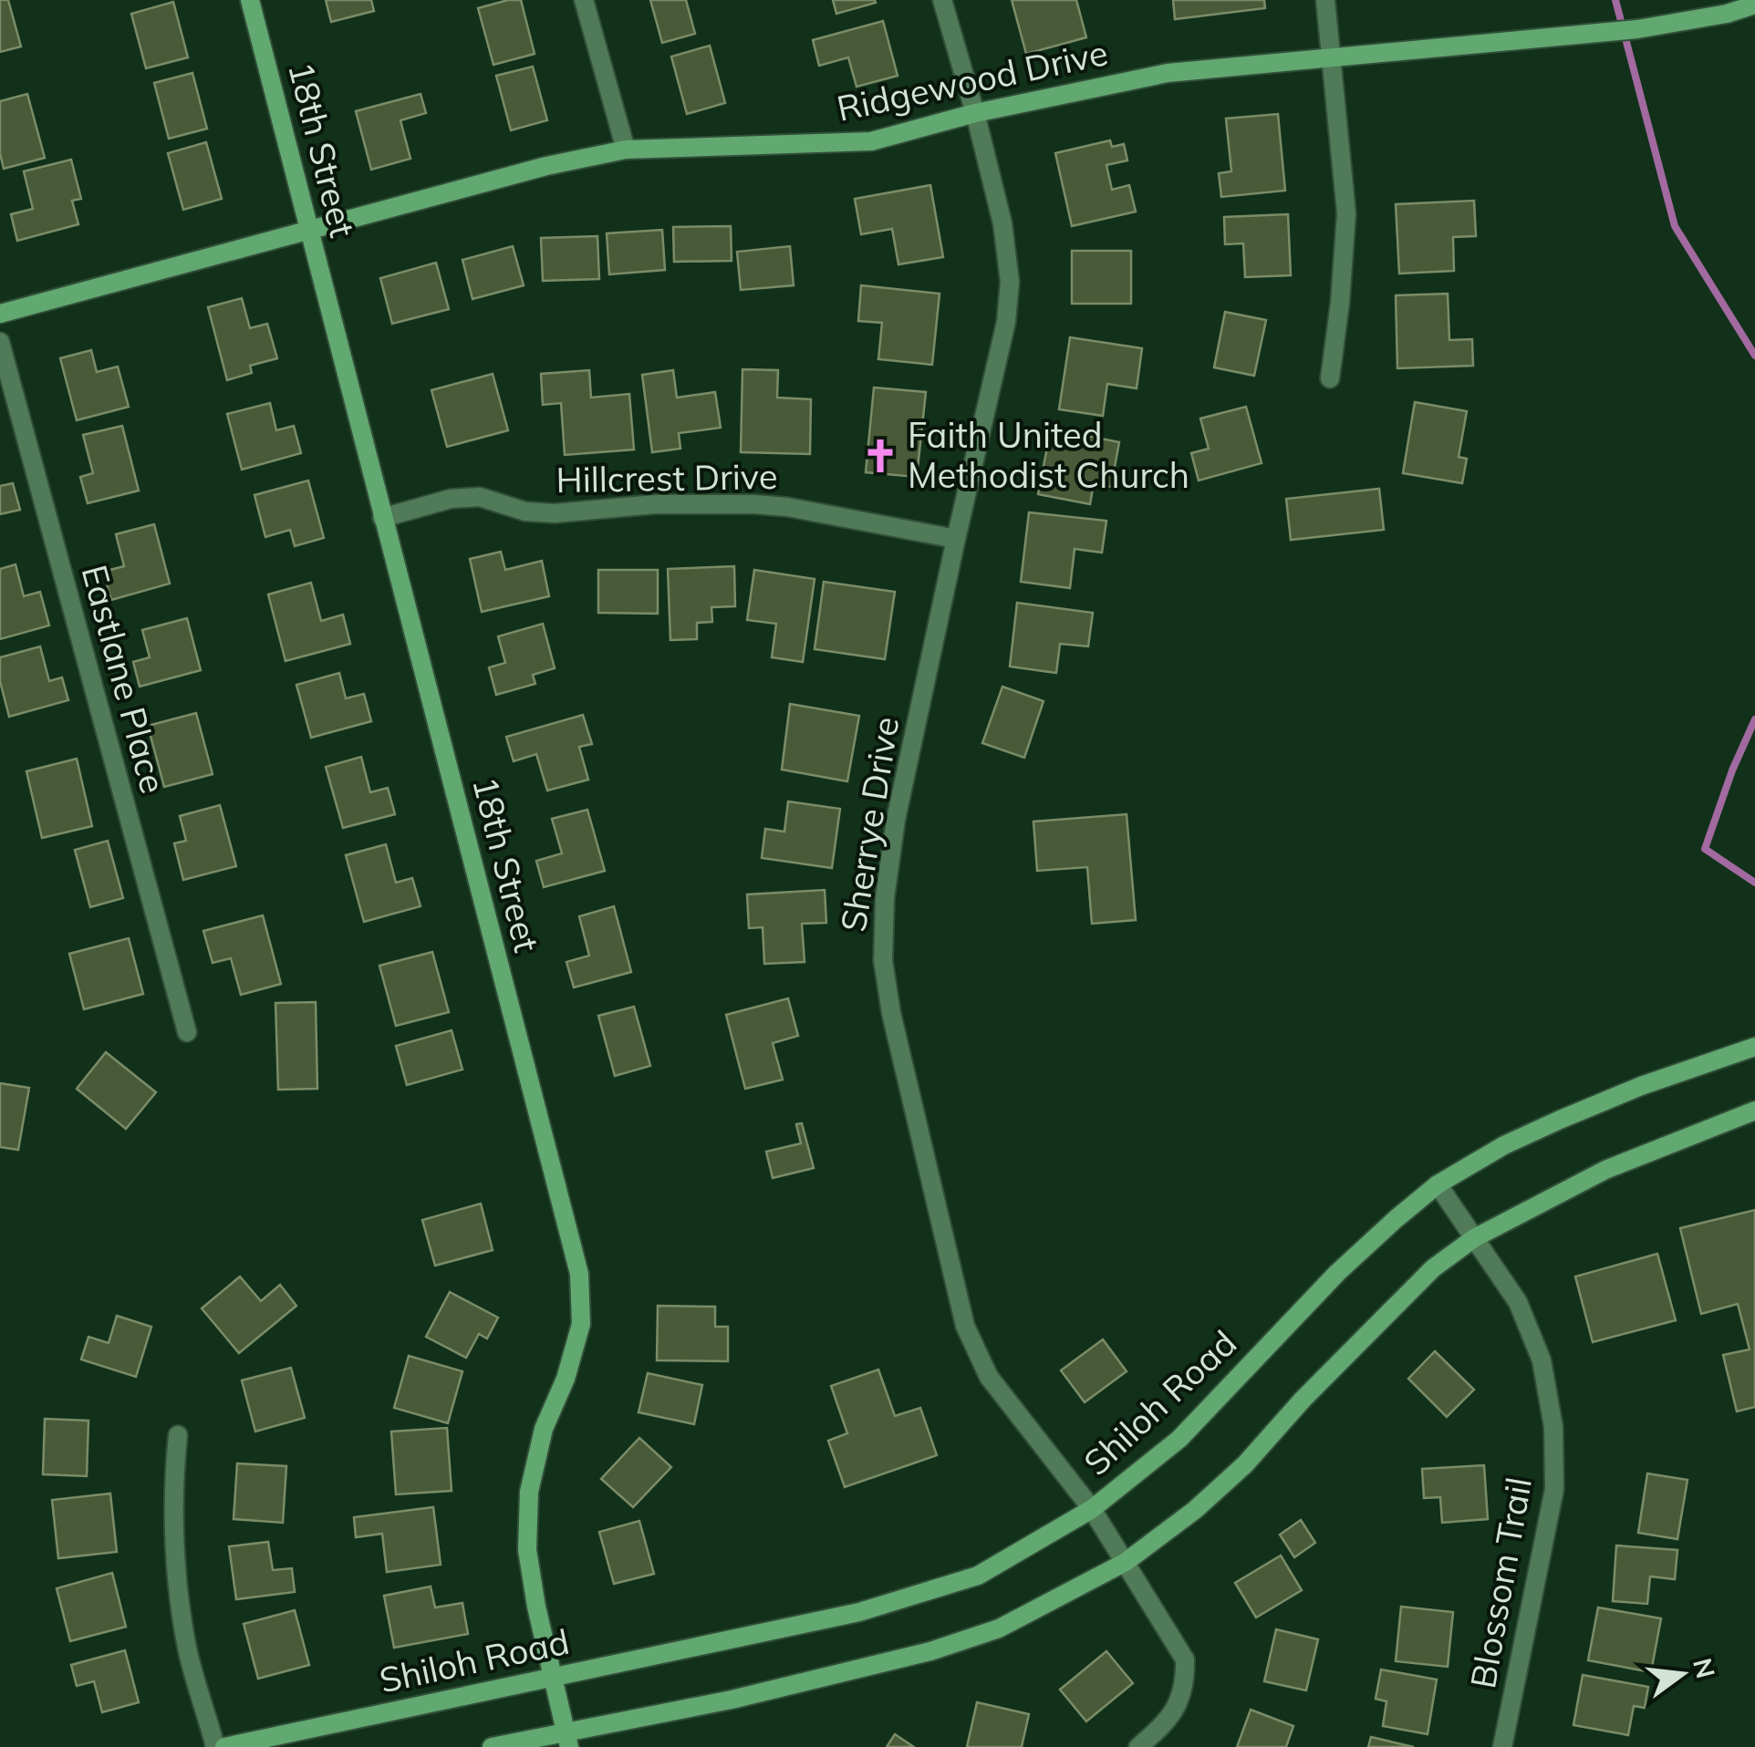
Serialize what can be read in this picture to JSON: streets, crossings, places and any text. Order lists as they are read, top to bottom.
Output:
{
  "streets": {
    "street": [
      "Ridgewood Drive",
      "18th Street",
      "Hillcrest Drive",
      "Eastlane Place",
      "Sherrye Drive",
      "Shiloh Road",
      "Blossom Trail"
    ]
  },
  "crossings": [
    ["Ridgewood Drive", "18th Street"],
    ["Ridgewood Drive", "Sherrye Drive"],
    ["18th Street", "Hillcrest Drive"],
    ["18th Street", "Shiloh Road"],
    ["Hillcrest Drive", "Sherrye Drive"],
    ["Sherrye Drive", "Shiloh Road"],
    ["Shiloh Road", "Blossom Trail"]
  ],
  "places": {
    "church": ["Faith United Methodist Church"]
  },
  "north": "right"
}
